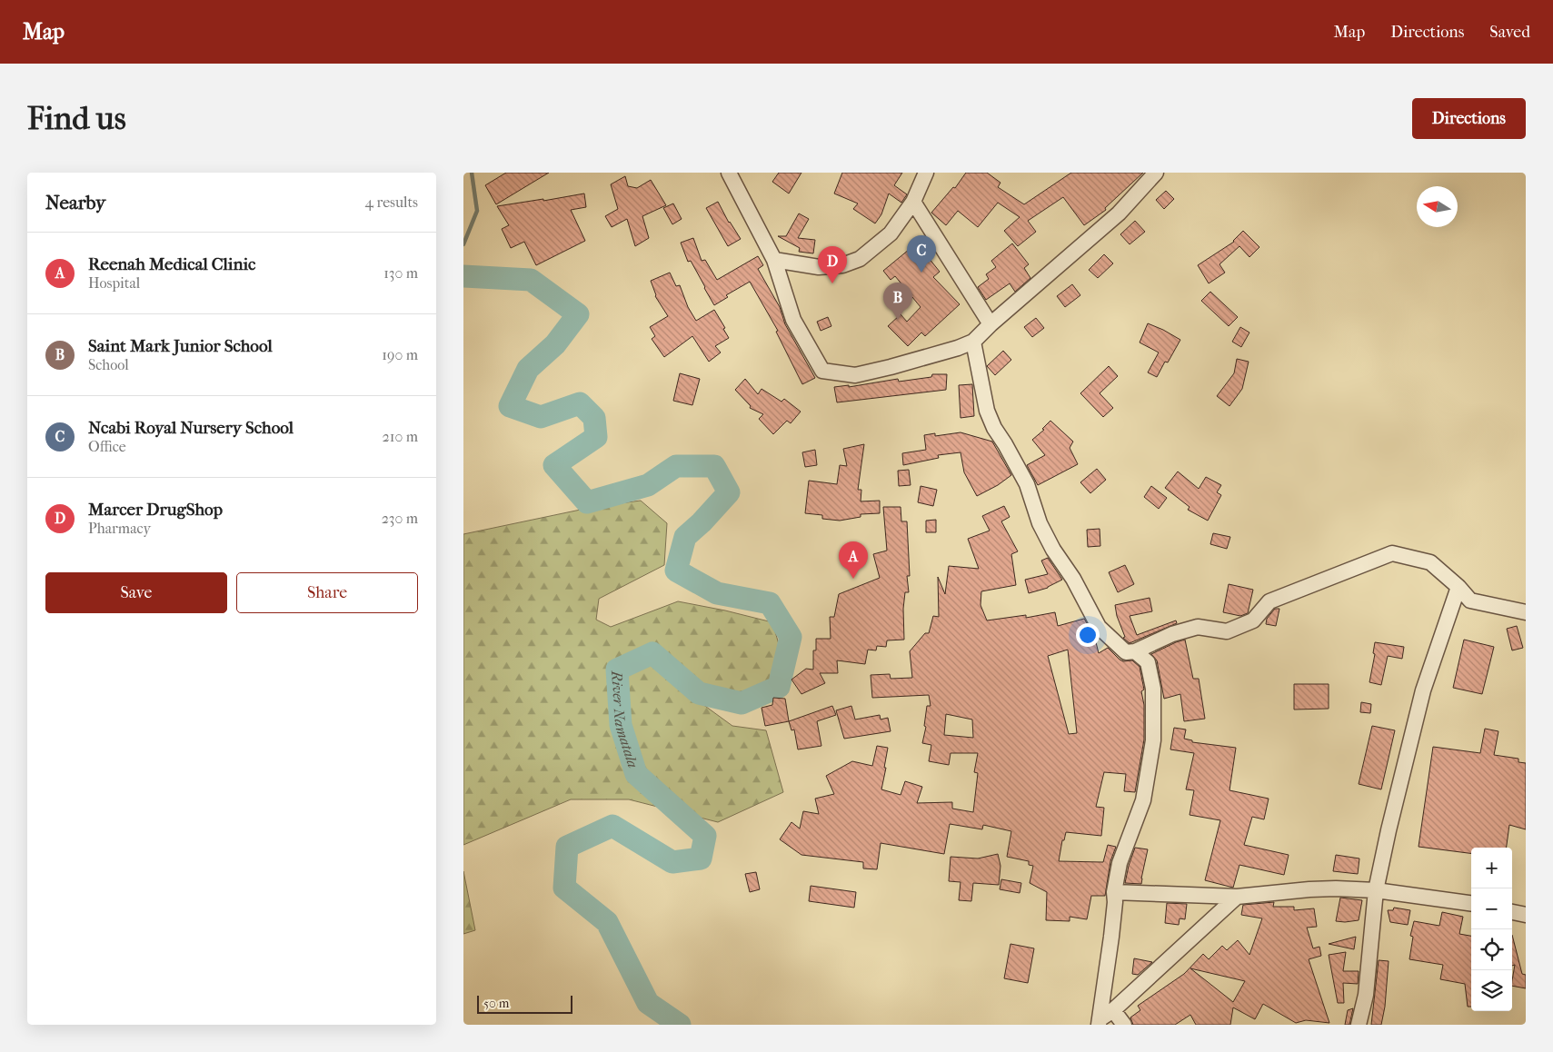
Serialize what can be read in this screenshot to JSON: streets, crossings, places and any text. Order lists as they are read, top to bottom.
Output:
{
  "water": ["River Namatala"],
  "scale_bar": "50 m",
  "north": "left",
  "page": {
    "header": "Map",
    "nav": ["Map", "Directions", "Saved"],
    "buttons": [
      "Directions",
      ["Save", "Share"]
    ],
    "title": "Find us",
    "heading": ["Nearby", "4 results"],
    "list": [
      {
        "mark": "A",
        "name": "Reenah Medical Clinic",
        "note": "Hospital",
        "value": "130 m"
      },
      {
        "mark": "B",
        "name": "Saint Mark Junior School",
        "note": "School",
        "value": "190 m"
      },
      {
        "mark": "C",
        "name": "Ncabi Royal Nursery School",
        "note": "Office",
        "value": "210 m"
      },
      {
        "mark": "D",
        "name": "Marcer DrugShop",
        "note": "Pharmacy",
        "value": "230 m"
      }
    ],
    "pins": [
      "C",
      "D",
      "B",
      "A"
    ],
    "map_buttons": ["+", "−"],
    "scale": "50 m"
  }
}
